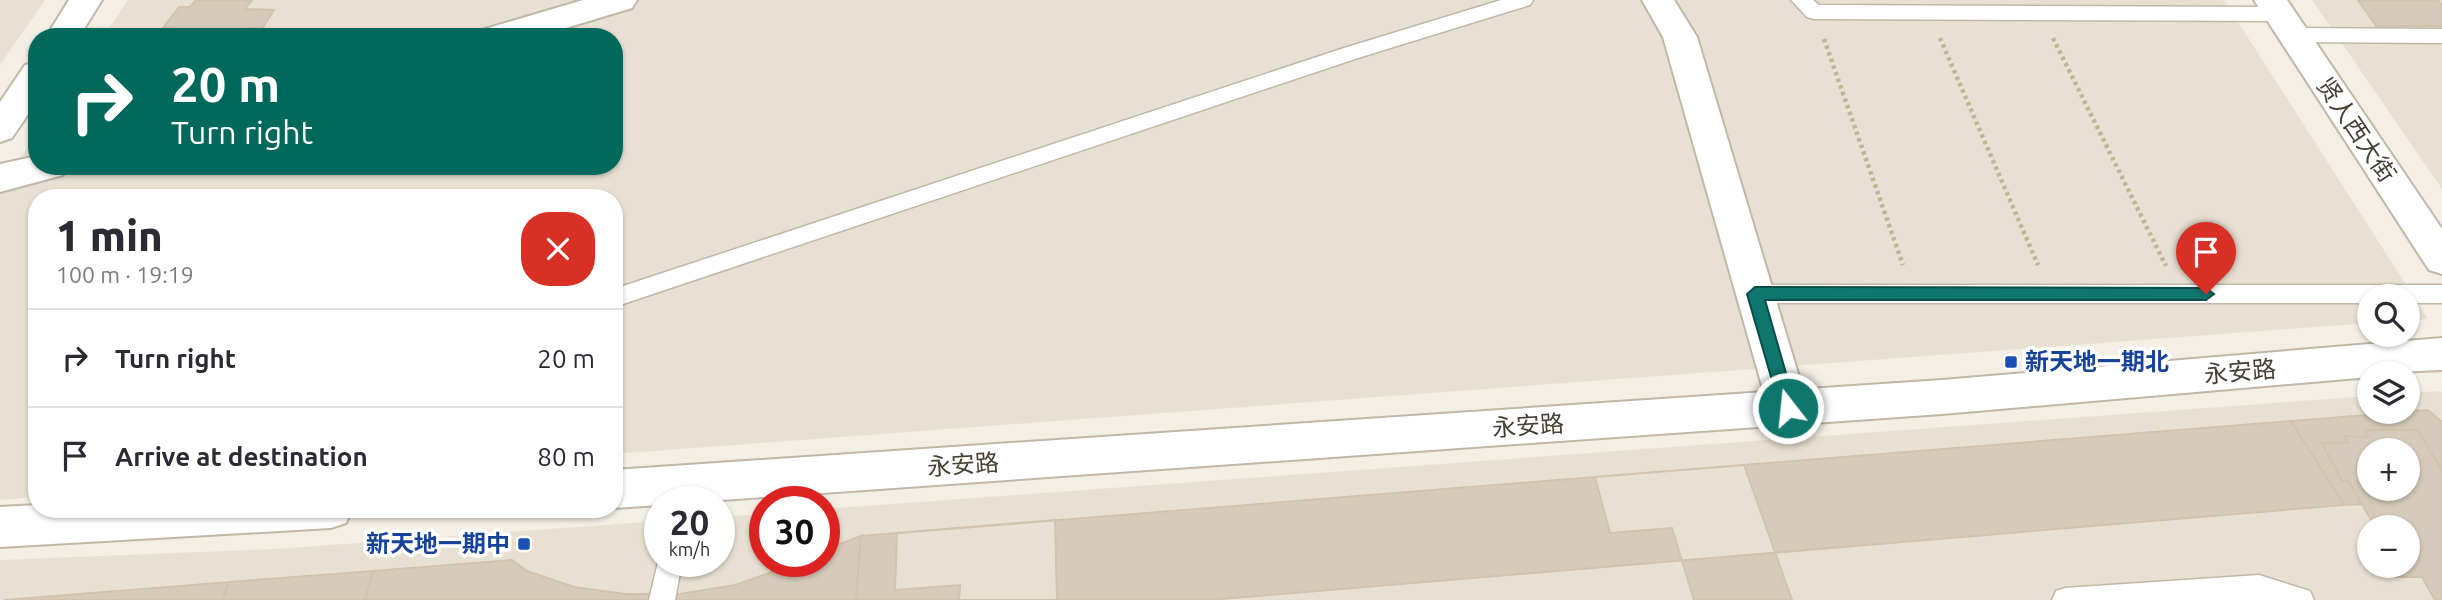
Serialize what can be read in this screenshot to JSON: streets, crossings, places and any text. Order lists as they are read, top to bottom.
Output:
{
  "streets": {
    "street": ["贤人西大街", "永安路"]
  },
  "places": {
    "transit": ["新天地一期北", "新天地一期中"]
  },
  "page": {
    "turn": ["20 m", "Turn right"],
    "heading": ["1 min", "100 m · 19:19"],
    "map_buttons": ["+", "−"],
    "list": [
      {
        "name": "Turn right",
        "value": "20 m"
      },
      {
        "name": "Arrive at destination",
        "value": "80 m"
      }
    ],
    "speed": "20 km/h",
    "limit": "30"
  }
}
